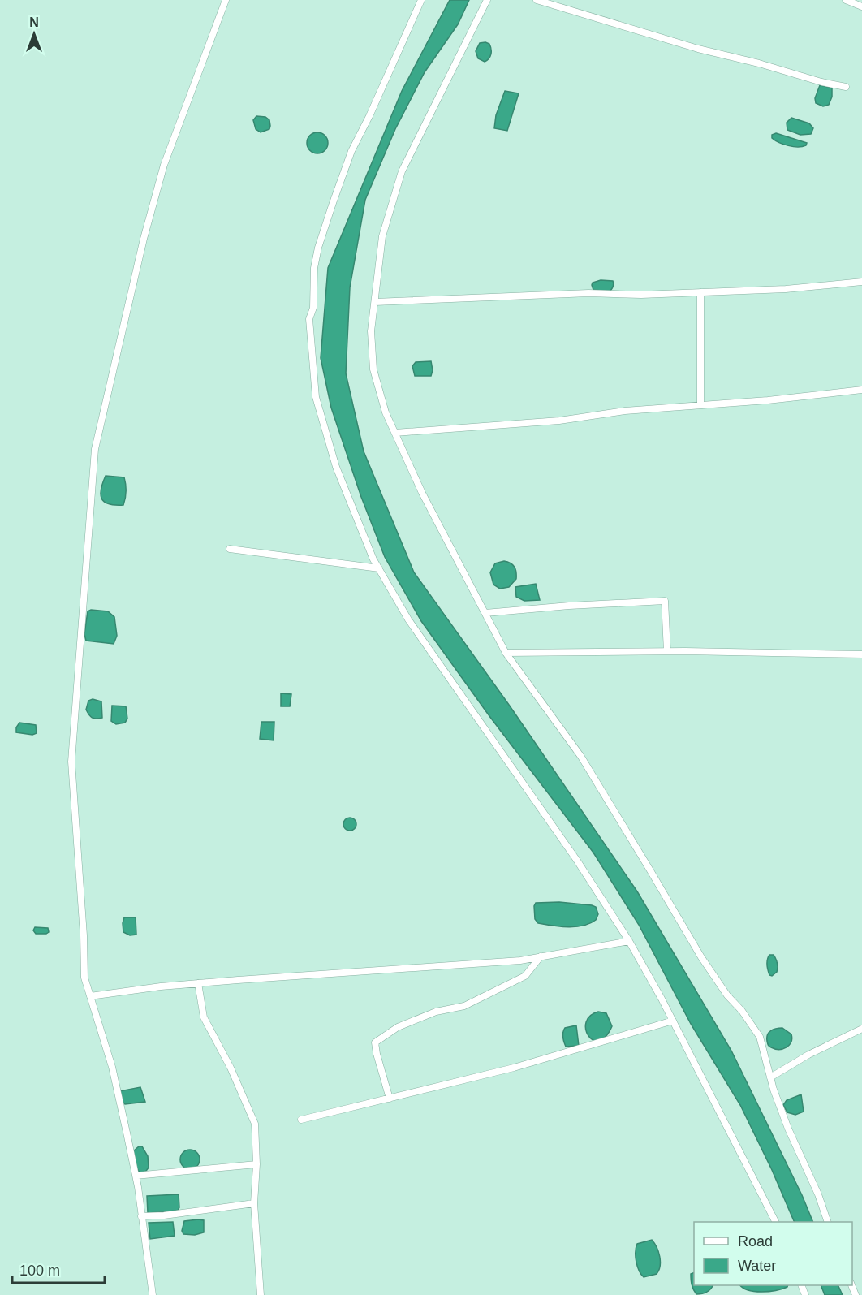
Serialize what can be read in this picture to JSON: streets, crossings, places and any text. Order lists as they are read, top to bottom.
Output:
{
  "legend": ["Road", "Water"],
  "scale_bar": "100 m",
  "north": "top"
}
